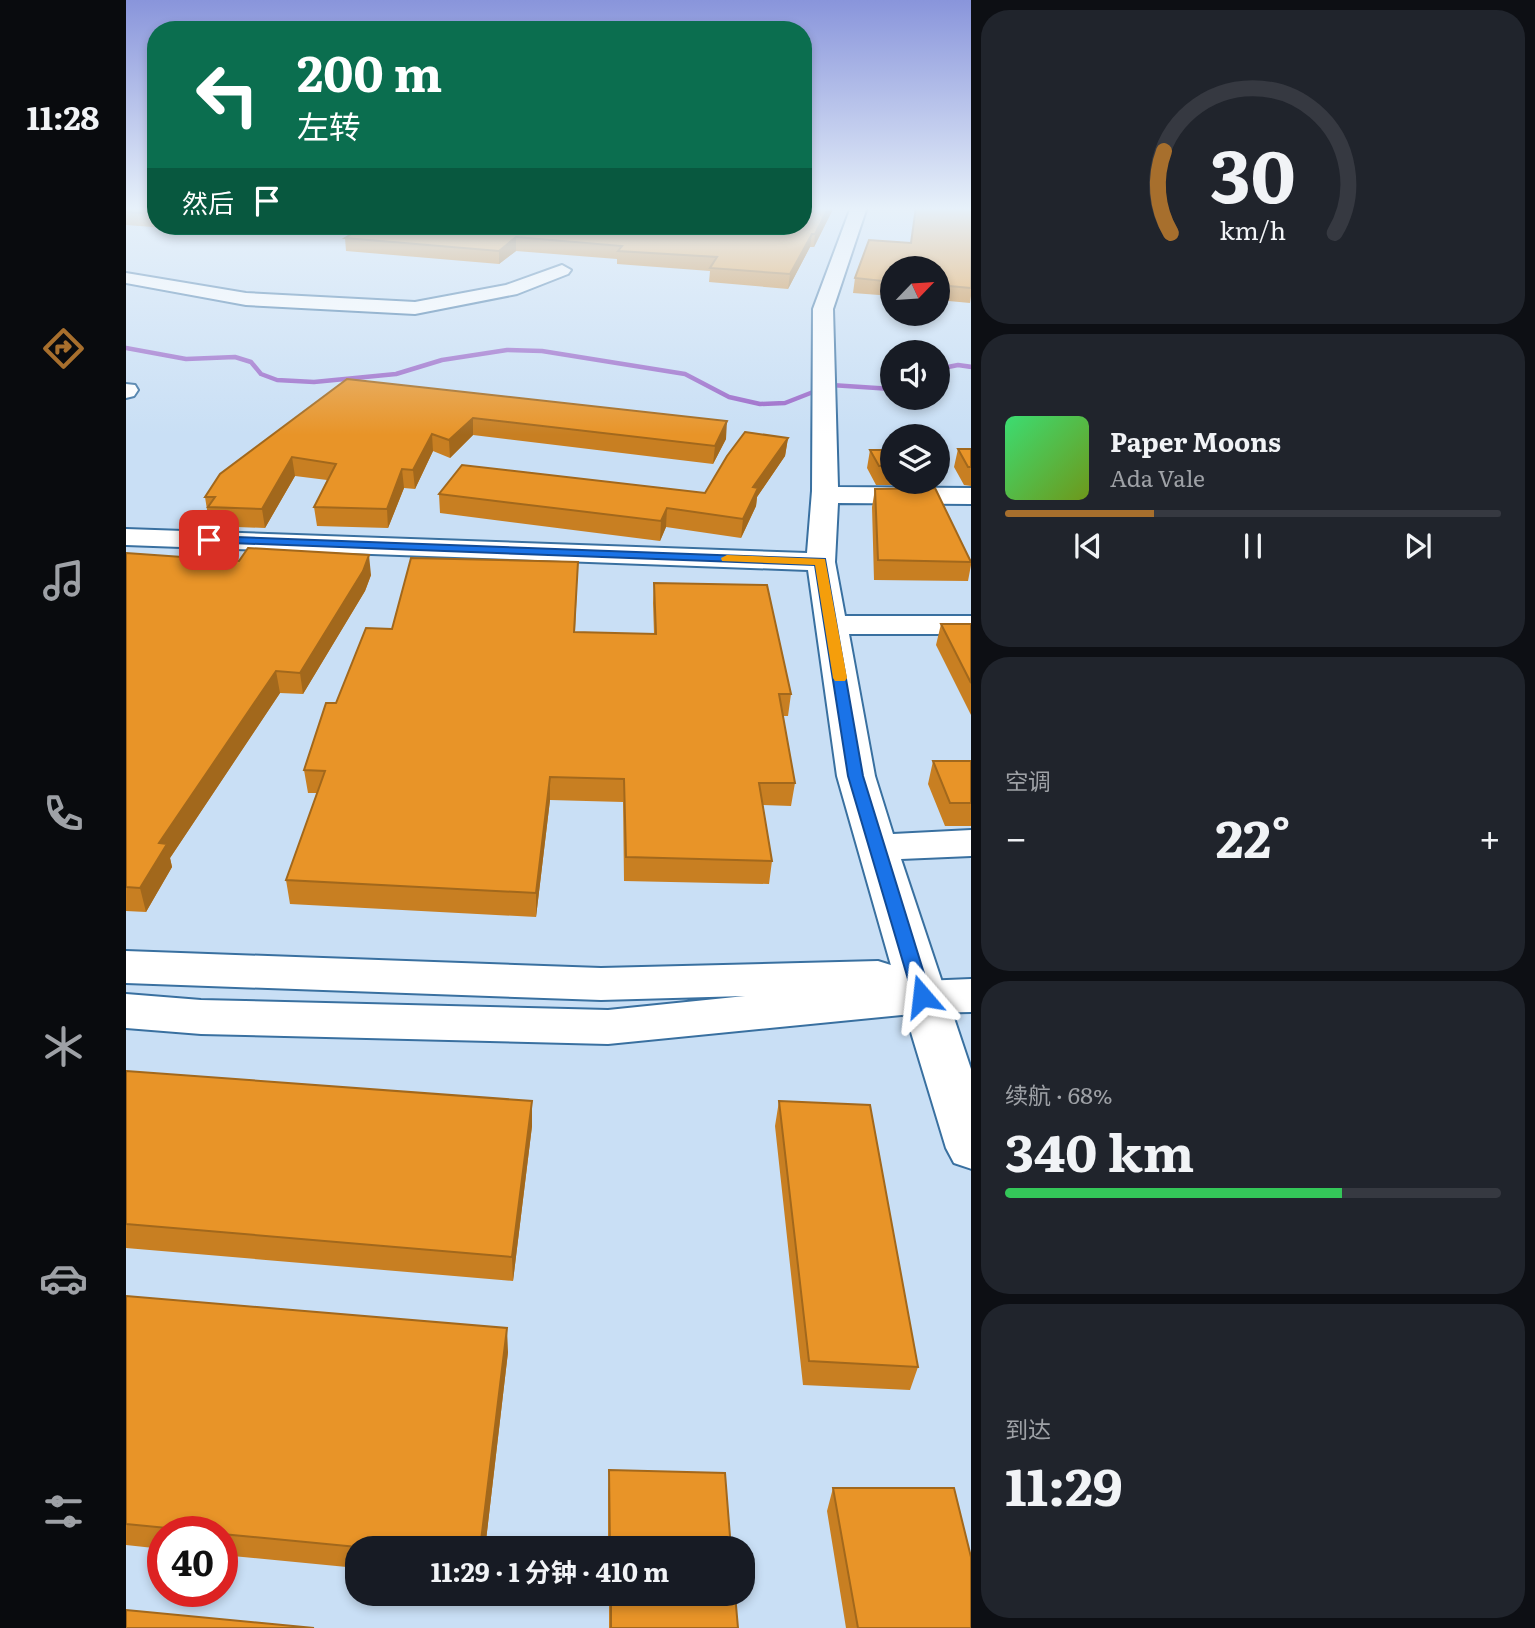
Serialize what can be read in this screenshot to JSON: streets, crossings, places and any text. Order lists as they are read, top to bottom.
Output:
{
  "north": "top right",
  "page": {
    "tabs": "11:28",
    "turn": ["200 m", "左转"],
    "then": "然后",
    "song": ["Paper Moons", "Ada Vale"],
    "tile": [
      "空调",
      ["续航 · 68%", "340 km"],
      ["到达", "11:29"]
    ],
    "heat": ["−", "22°", "+"],
    "limit": "40",
    "trip": "11:29 · 1 分钟 · 410 m",
    "gauge": ["30", "km/h"]
  }
}
